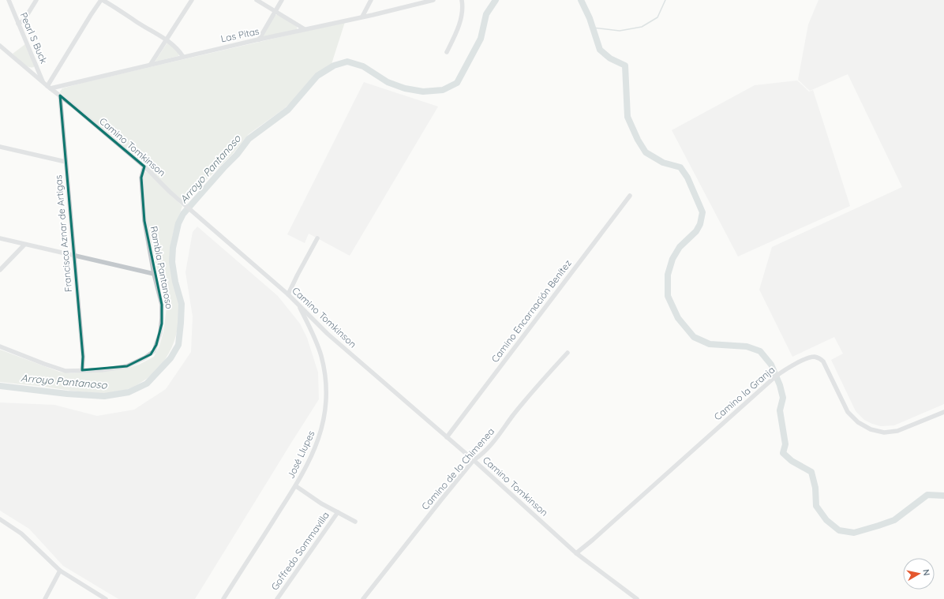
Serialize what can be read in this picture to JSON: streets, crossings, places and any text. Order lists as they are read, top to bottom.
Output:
{
  "streets": {
    "street": [
      "Las Pitas",
      "Pearl S Buck",
      "Camino Tomkinson",
      "Francisca Aznar de Artigas",
      "Rambla Pantanoso",
      "Camino Encarnación Benítez",
      "Camino la Granja",
      "José Llupes",
      "Camino de la Chimenea",
      "Goffredo Sommavilla"
    ]
  },
  "crossings": [
    ["Las Pitas", "Camino Tomkinson"],
    ["Pearl S Buck", "Camino Tomkinson"],
    ["Camino Tomkinson", "Francisca Aznar de Artigas"],
    ["Camino Tomkinson", "Rambla Pantanoso"],
    ["Camino Tomkinson", "Camino Encarnación Benítez"],
    ["Camino Tomkinson", "Camino la Granja"],
    ["Camino Tomkinson", "José Llupes"],
    ["Camino Tomkinson", "Camino de la Chimenea"],
    ["Francisca Aznar de Artigas", "Rambla Pantanoso"]
  ],
  "water": ["Arroyo Pantanoso"],
  "north": "right"
}
